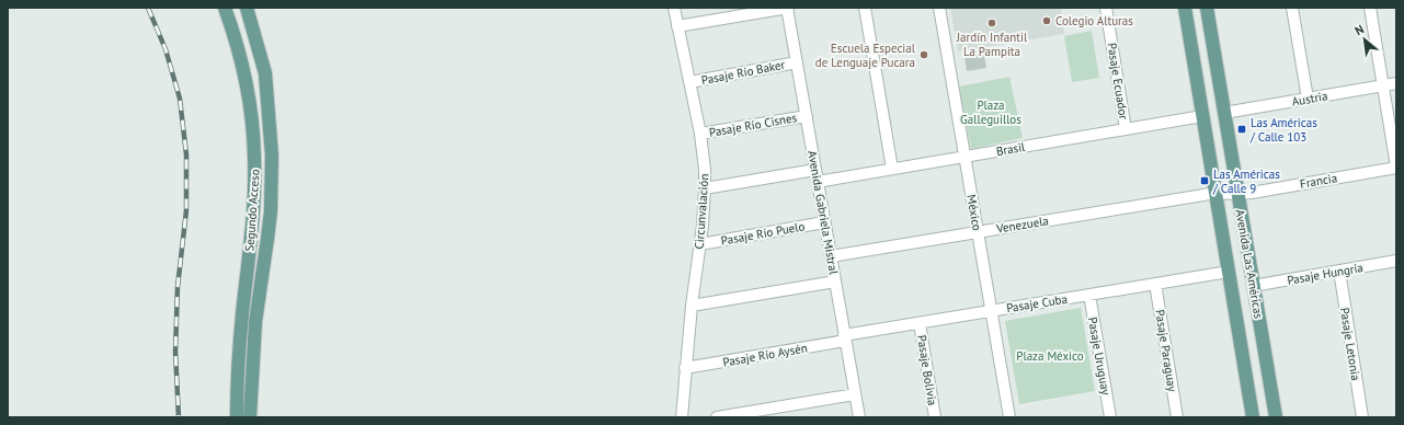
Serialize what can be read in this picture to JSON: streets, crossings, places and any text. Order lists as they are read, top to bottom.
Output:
{
  "streets": {
    "main road": ["Segundo Acceso", "Avenida Las Américas"],
    "street": [
      "Pasaje Río Baker",
      "Pasaje Ecuador",
      "Austria",
      "Pasaje Río Cisnes",
      "Brasil",
      "Francia",
      "Circunvalación",
      "Avenida Gabriela Mistral",
      "México",
      "Venezuela",
      "Pasaje Río Puelo",
      "Pasaje Hungría",
      "Pasaje Cuba",
      "Pasaje Letonia",
      "Pasaje Paraguay",
      "Pasaje Río Aysén",
      "Pasaje Uruguay",
      "Pasaje Bolivia"
    ]
  },
  "crossings": [
    ["Pasaje Río Baker", "Circunvalación"],
    ["Pasaje Río Baker", "Avenida Gabriela Mistral"],
    ["Pasaje Ecuador", "Brasil"],
    ["Austria", "Avenida Las Américas"],
    ["Pasaje Río Cisnes", "Circunvalación"],
    ["Pasaje Río Cisnes", "Avenida Gabriela Mistral"],
    ["Brasil", "Avenida Gabriela Mistral"],
    ["Brasil", "México"],
    ["Brasil", "Avenida Las Américas"],
    ["Francia", "Venezuela"],
    ["Francia", "Avenida Las Américas"],
    ["Circunvalación", "Pasaje Río Puelo"],
    ["Circunvalación", "Pasaje Río Aysén"],
    ["Avenida Gabriela Mistral", "Venezuela"],
    ["Avenida Gabriela Mistral", "Pasaje Río Puelo"],
    ["Avenida Gabriela Mistral", "Pasaje Cuba"],
    ["Avenida Gabriela Mistral", "Pasaje Río Aysén"],
    ["México", "Venezuela"],
    ["México", "Pasaje Cuba"],
    ["Venezuela", "Avenida Las Américas"],
    ["Avenida Las Américas", "Pasaje Hungría"],
    ["Avenida Las Américas", "Pasaje Cuba"],
    ["Pasaje Hungría", "Pasaje Letonia"],
    ["Pasaje Cuba", "Pasaje Paraguay"],
    ["Pasaje Cuba", "Pasaje Río Aysén"],
    ["Pasaje Cuba", "Pasaje Uruguay"],
    ["Pasaje Cuba", "Pasaje Bolivia"]
  ],
  "parks": ["Plaza Galleguillos", "Plaza México"],
  "places": {
    "other": ["Colegio Alturas", "Jardín Infantil La Pampita", "Escuela Especial de Lenguaje Pucara"],
    "transit": ["Las Américas / Calle 103", "Las Américas / Calle 9"]
  },
  "north": "top left"
}
